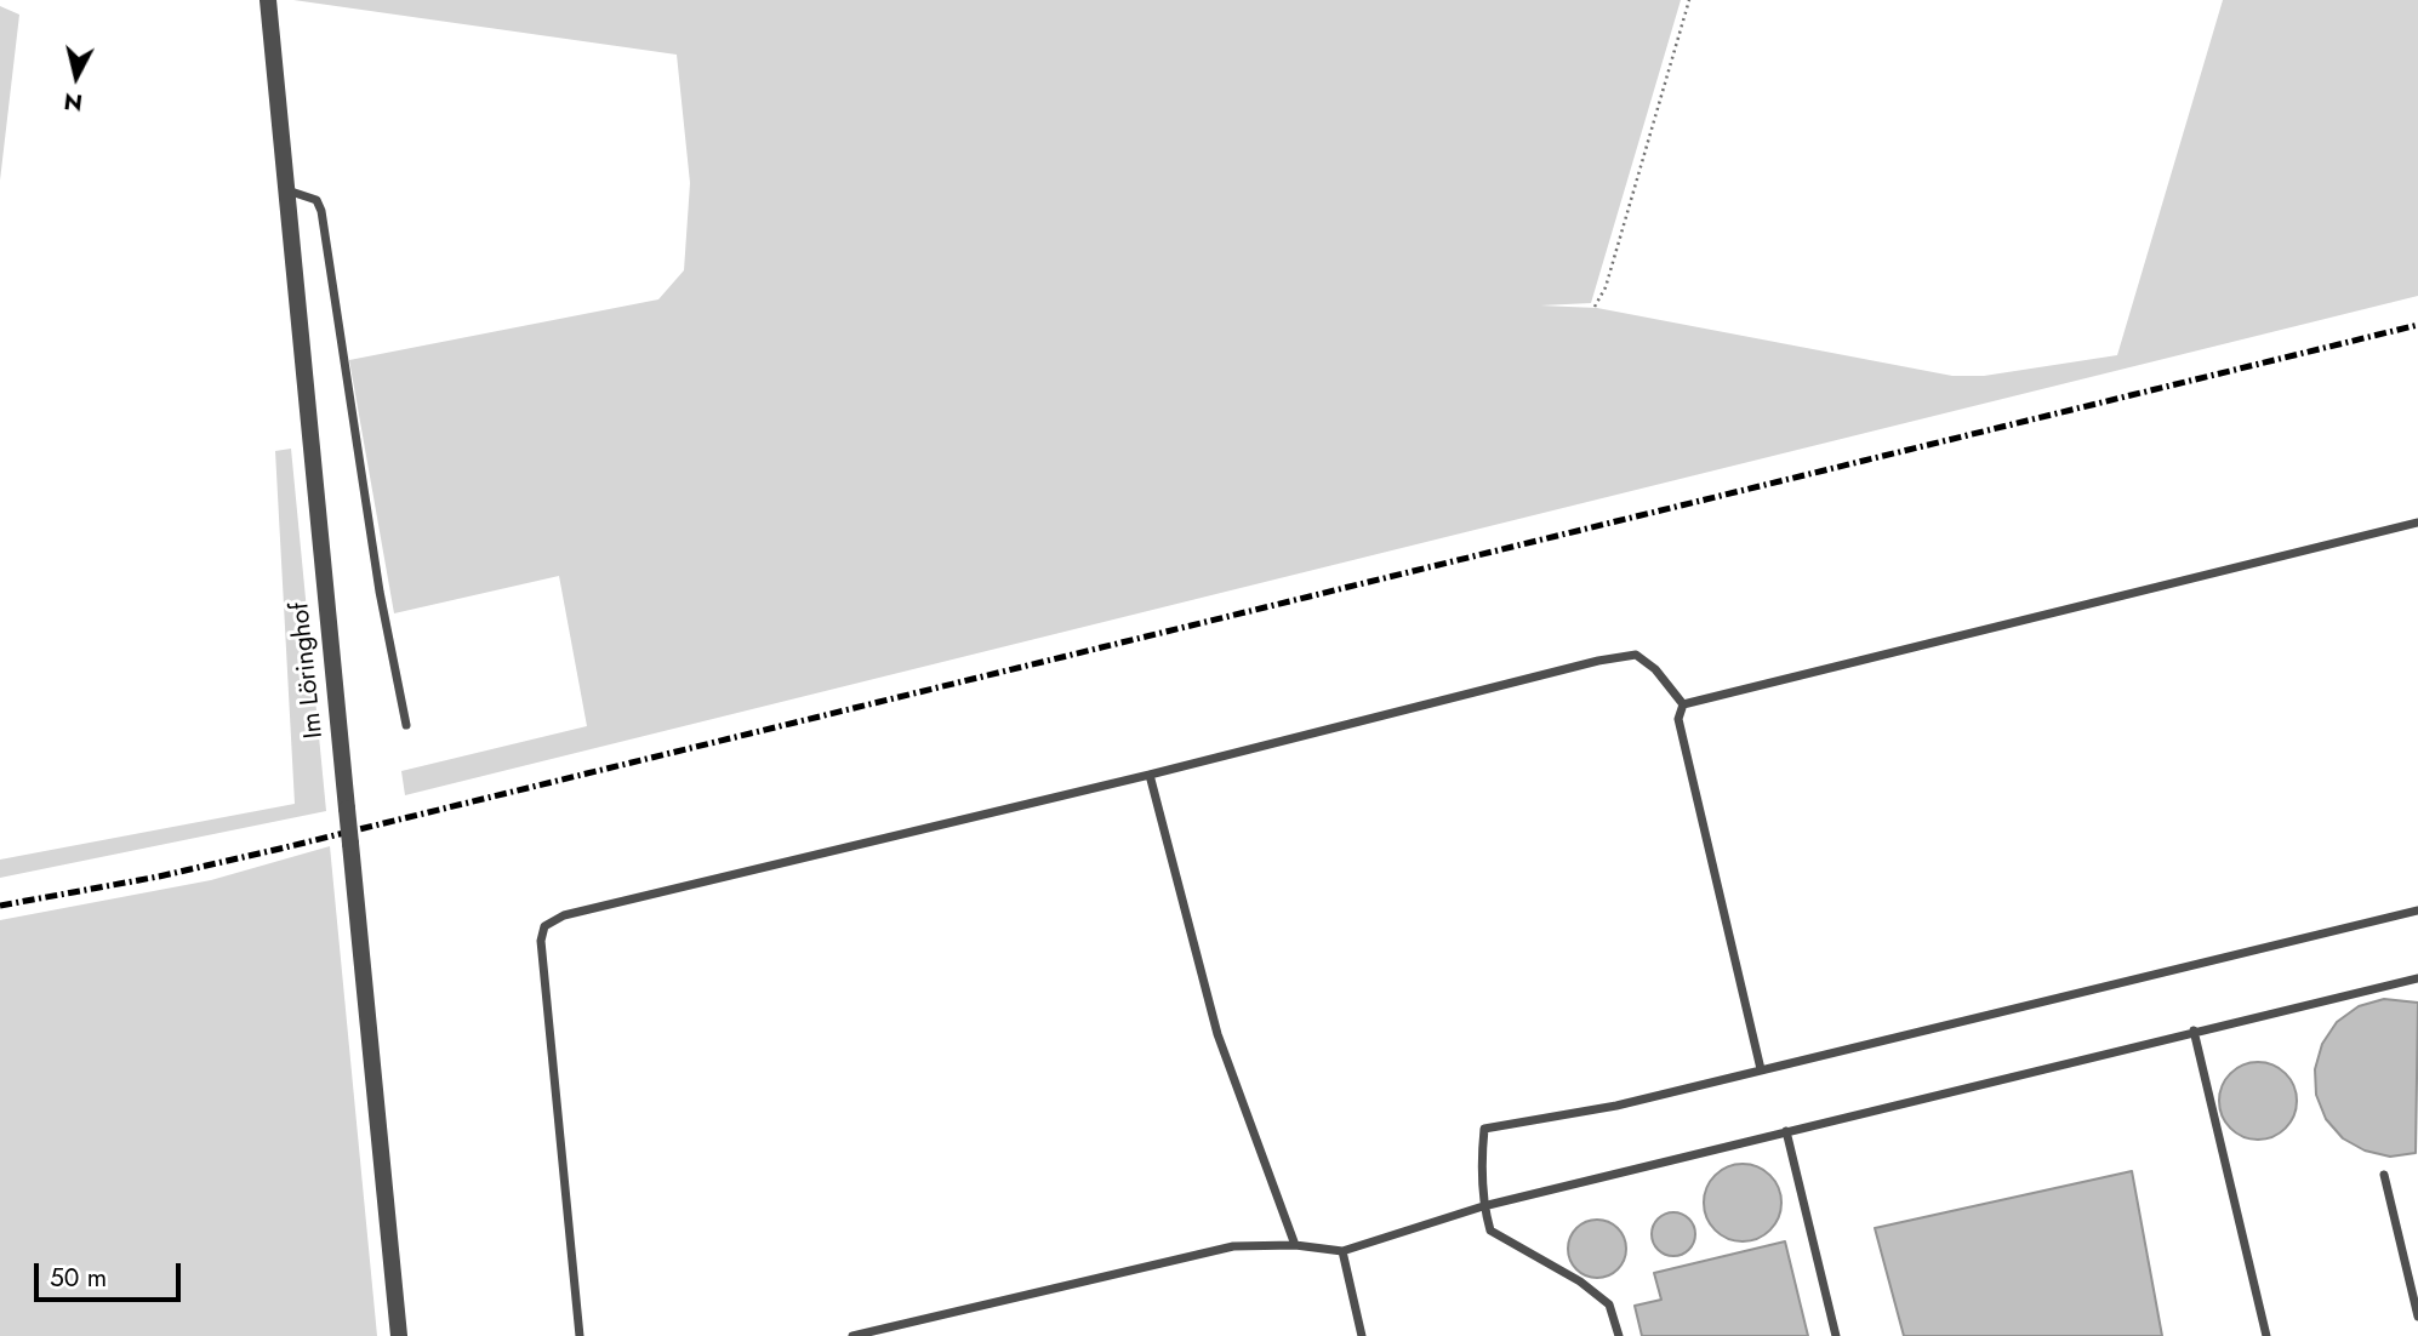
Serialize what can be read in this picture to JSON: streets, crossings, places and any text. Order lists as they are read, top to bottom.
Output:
{
  "streets": {
    "street": ["Im Löringhof"]
  },
  "scale_bar": "50 m",
  "north": "bottom"
}
